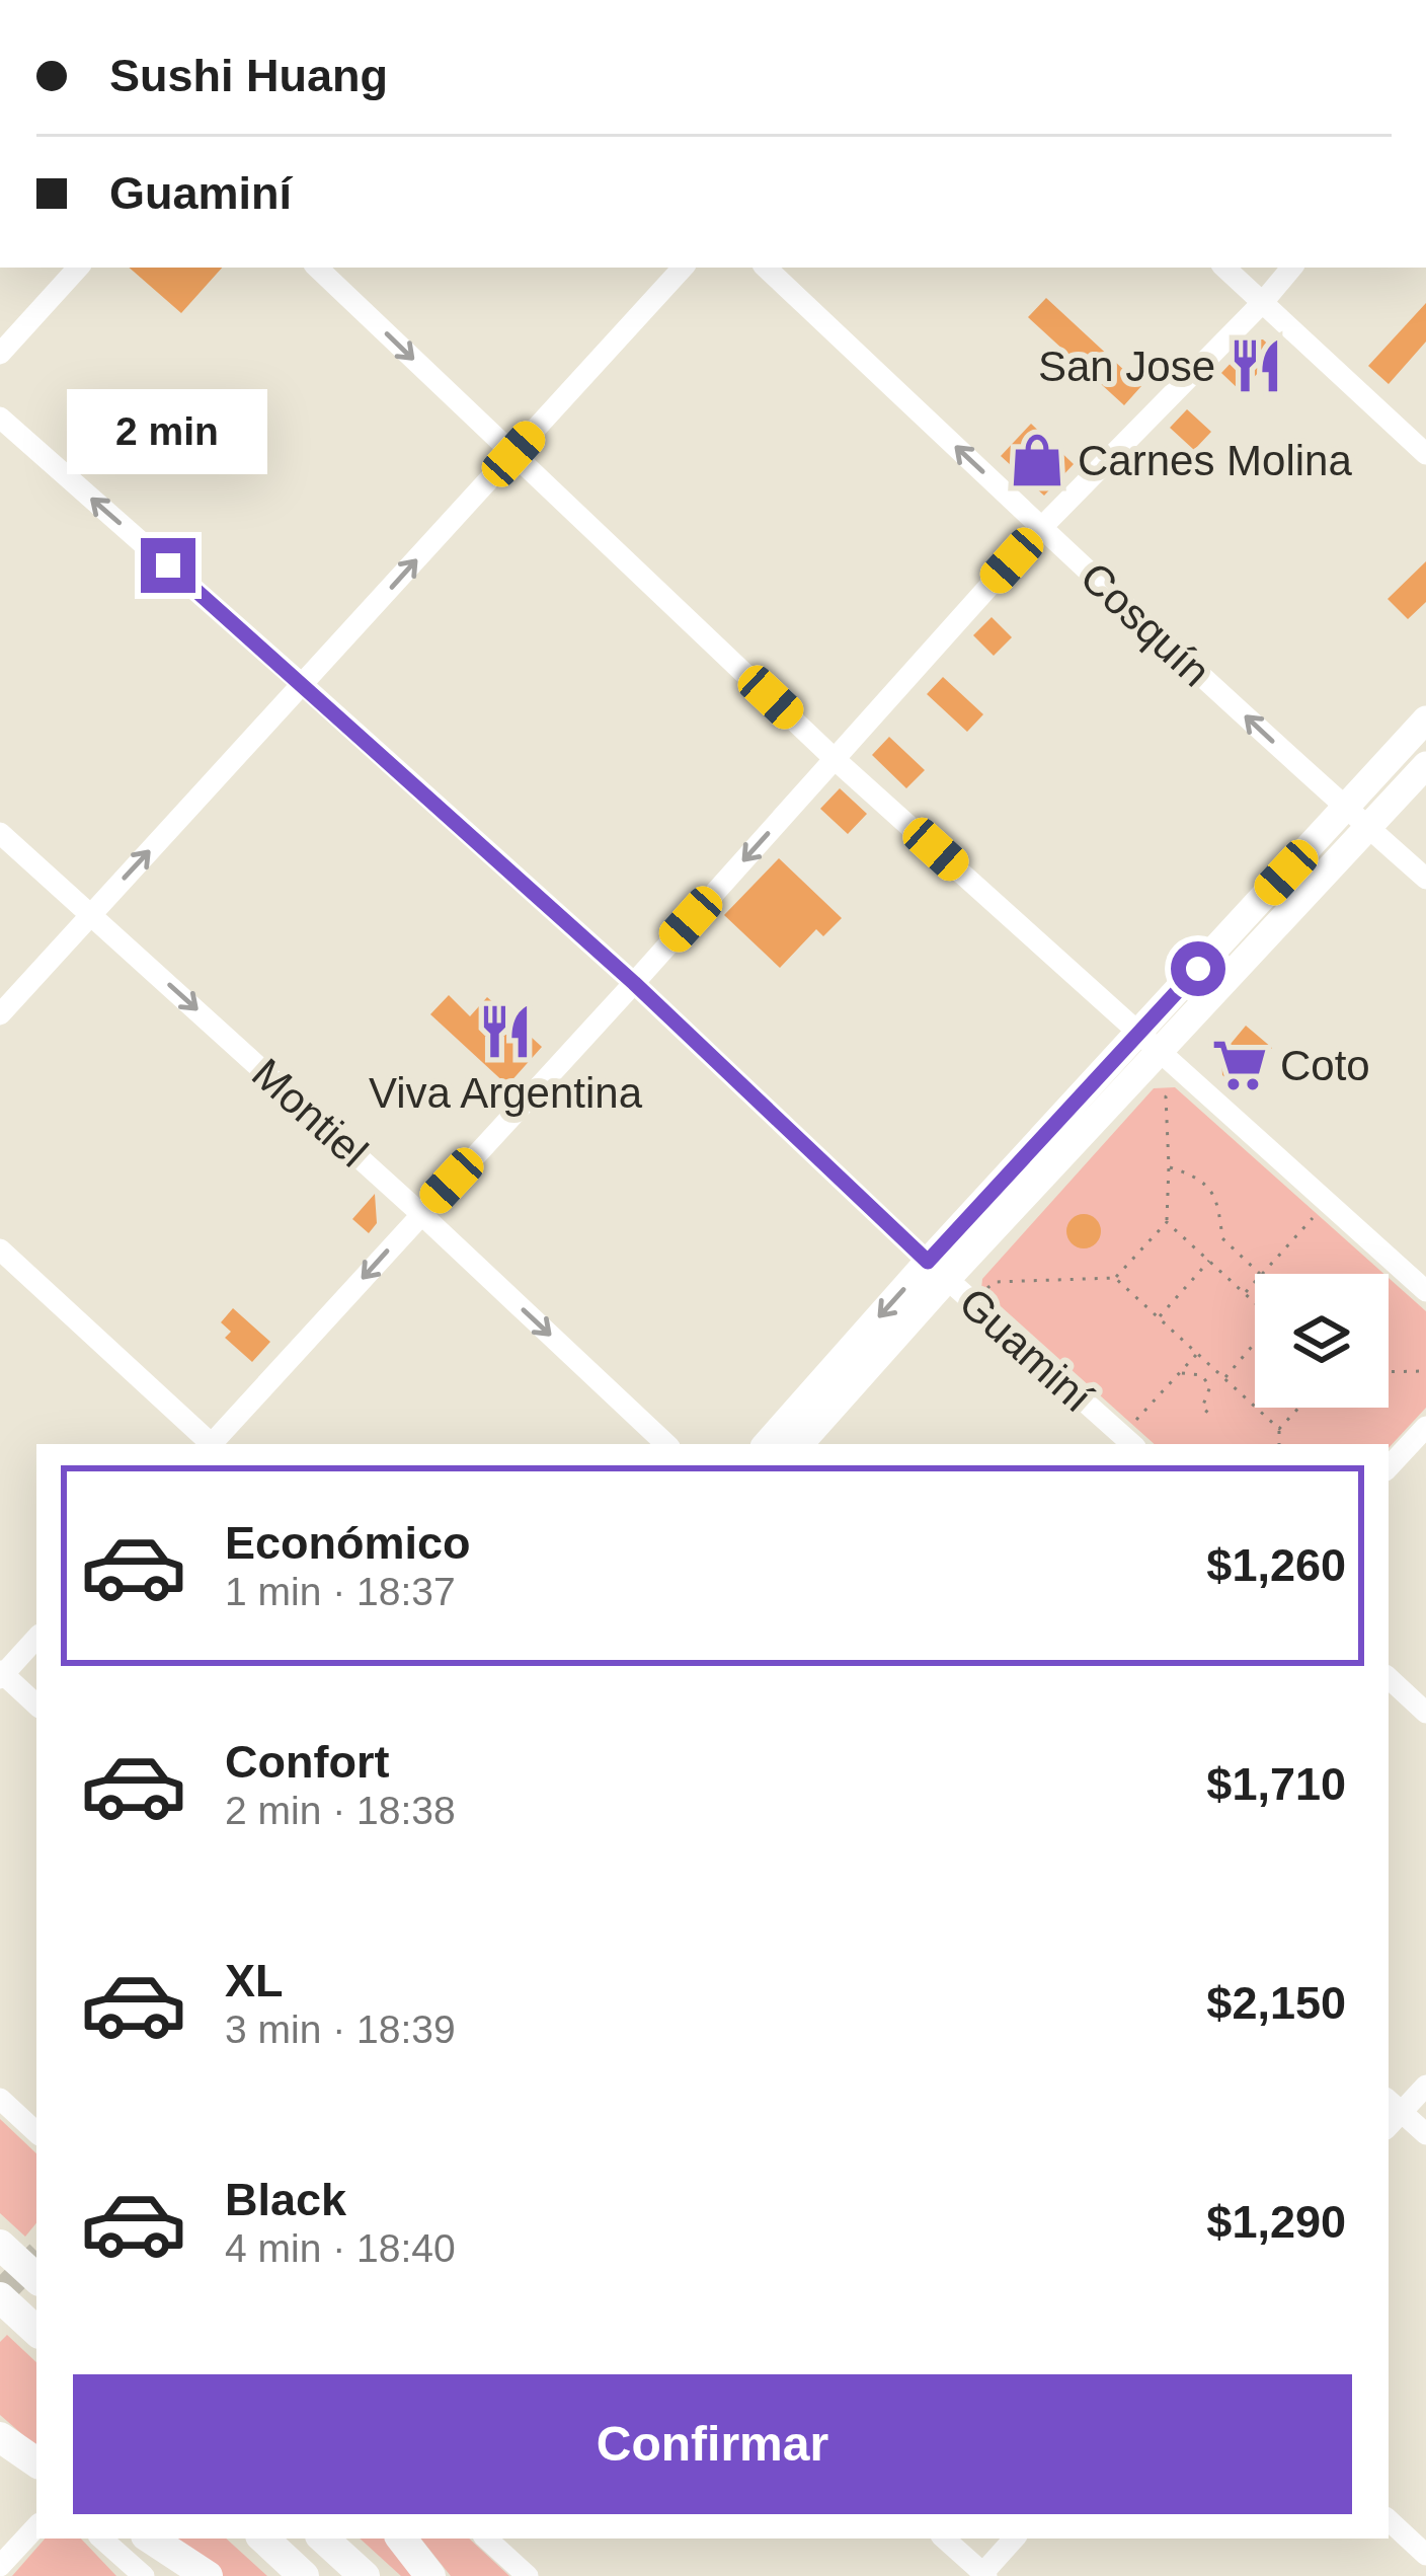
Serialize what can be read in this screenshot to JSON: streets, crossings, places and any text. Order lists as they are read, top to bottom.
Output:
{
  "streets": {
    "street": ["Cosquín", "Montiel", "Guaminí"]
  },
  "one_way": ["Cosquín", "Montiel"],
  "places": {
    "restaurant": ["San Jose", "Viva Argentina"],
    "shop": ["Carnes Molina"],
    "supermarket": ["Coto"]
  },
  "page": {
    "banner": ["Sushi Huang", "Guaminí"],
    "bubble": "2 min",
    "list": [
      {
        "name": "Económico",
        "note": "1 min · 18:37",
        "value": "$1,260"
      },
      {
        "name": "Confort",
        "note": "2 min · 18:38",
        "value": "$1,710"
      },
      {
        "name": "XL",
        "note": "3 min · 18:39",
        "value": "$2,150"
      },
      {
        "name": "Black",
        "note": "4 min · 18:40",
        "value": "$1,290"
      }
    ],
    "buttons": "Confirmar"
  }
}
